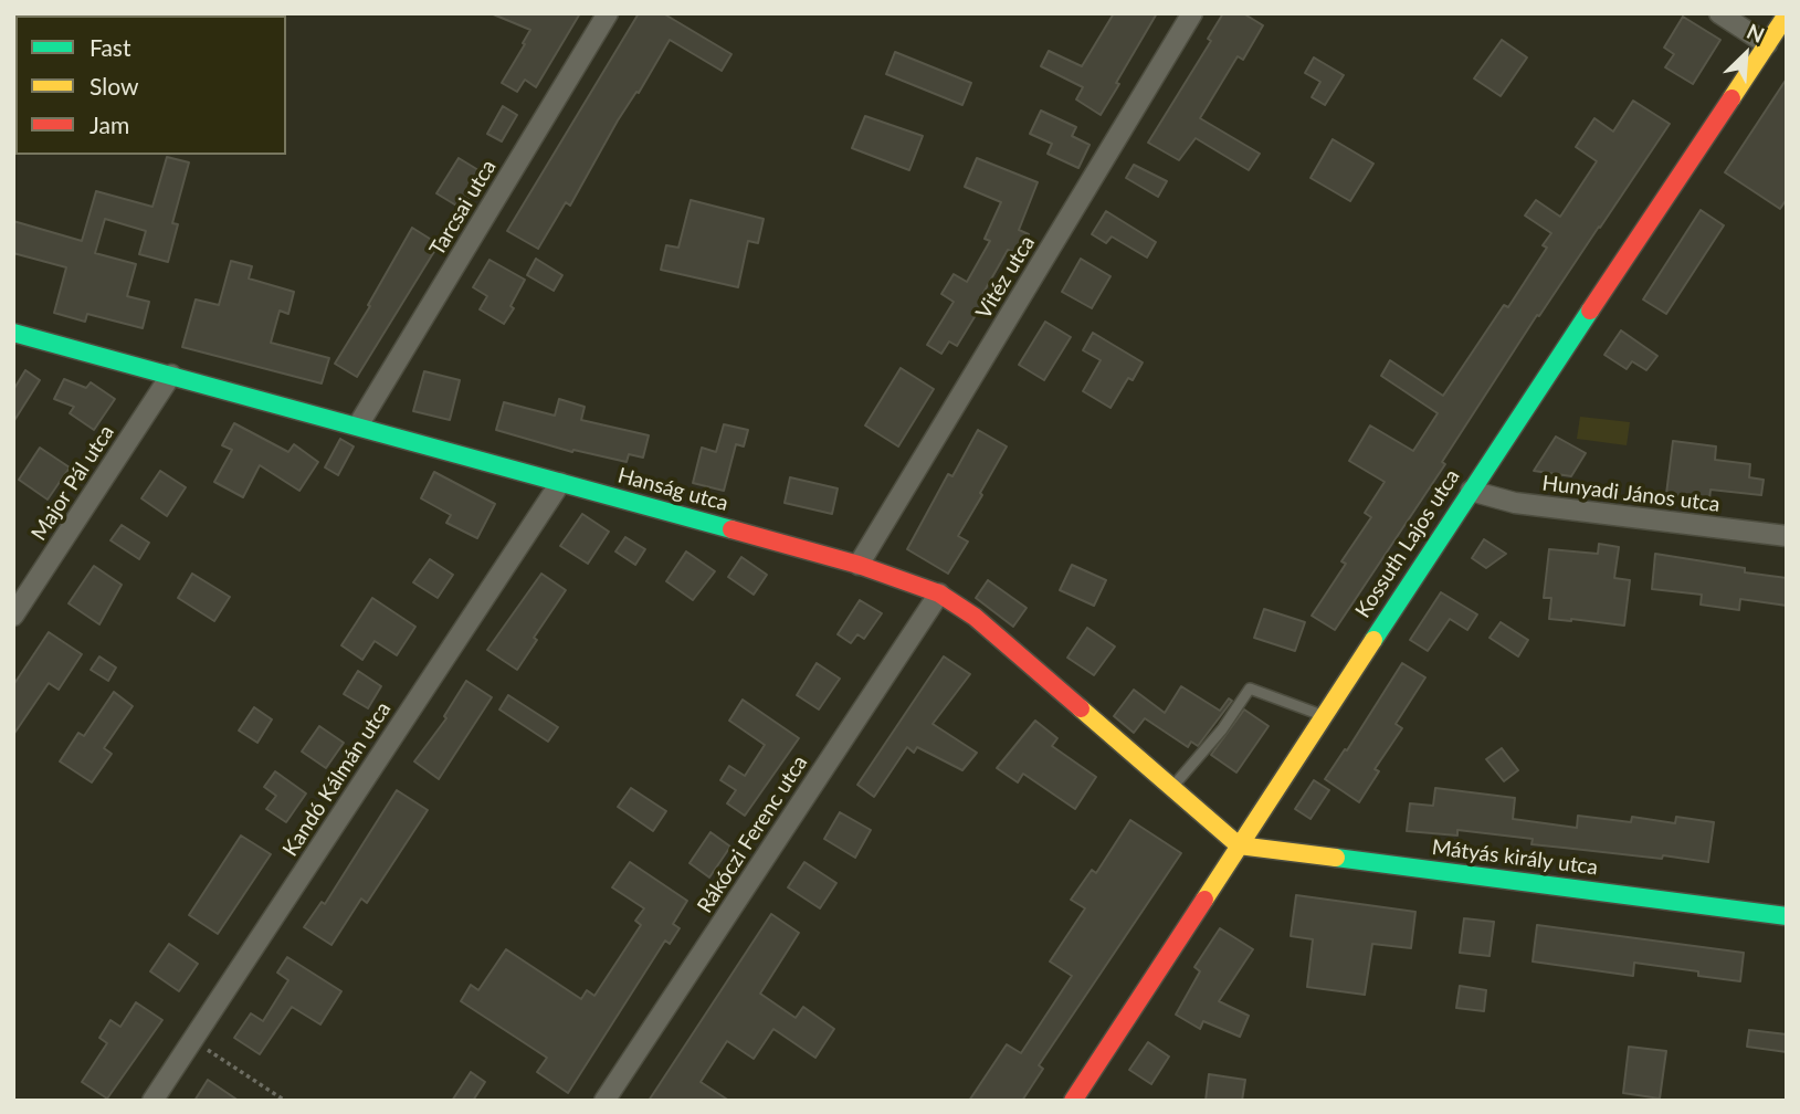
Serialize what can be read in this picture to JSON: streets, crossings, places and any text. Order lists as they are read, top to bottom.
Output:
{
  "streets": {
    "street": [
      "Tarcsai utca",
      "Vitéz utca",
      "Major Pál utca",
      "Hanság utca",
      "Hunyadi János utca",
      "Kossuth Lajos utca",
      "Kandó Kálmán utca",
      "Rákóczi Ferenc utca",
      "Mátyás király utca"
    ]
  },
  "crossings": [
    ["Tarcsai utca", "Hanság utca"],
    ["Vitéz utca", "Hanság utca"],
    ["Major Pál utca", "Hanság utca"],
    ["Hanság utca", "Kossuth Lajos utca"],
    ["Hanság utca", "Kandó Kálmán utca"],
    ["Hanság utca", "Rákóczi Ferenc utca"],
    ["Hanság utca", "Mátyás király utca"],
    ["Hunyadi János utca", "Kossuth Lajos utca"],
    ["Kossuth Lajos utca", "Mátyás király utca"]
  ],
  "legend": ["Fast", "Slow", "Jam"],
  "north": "top right"
}
